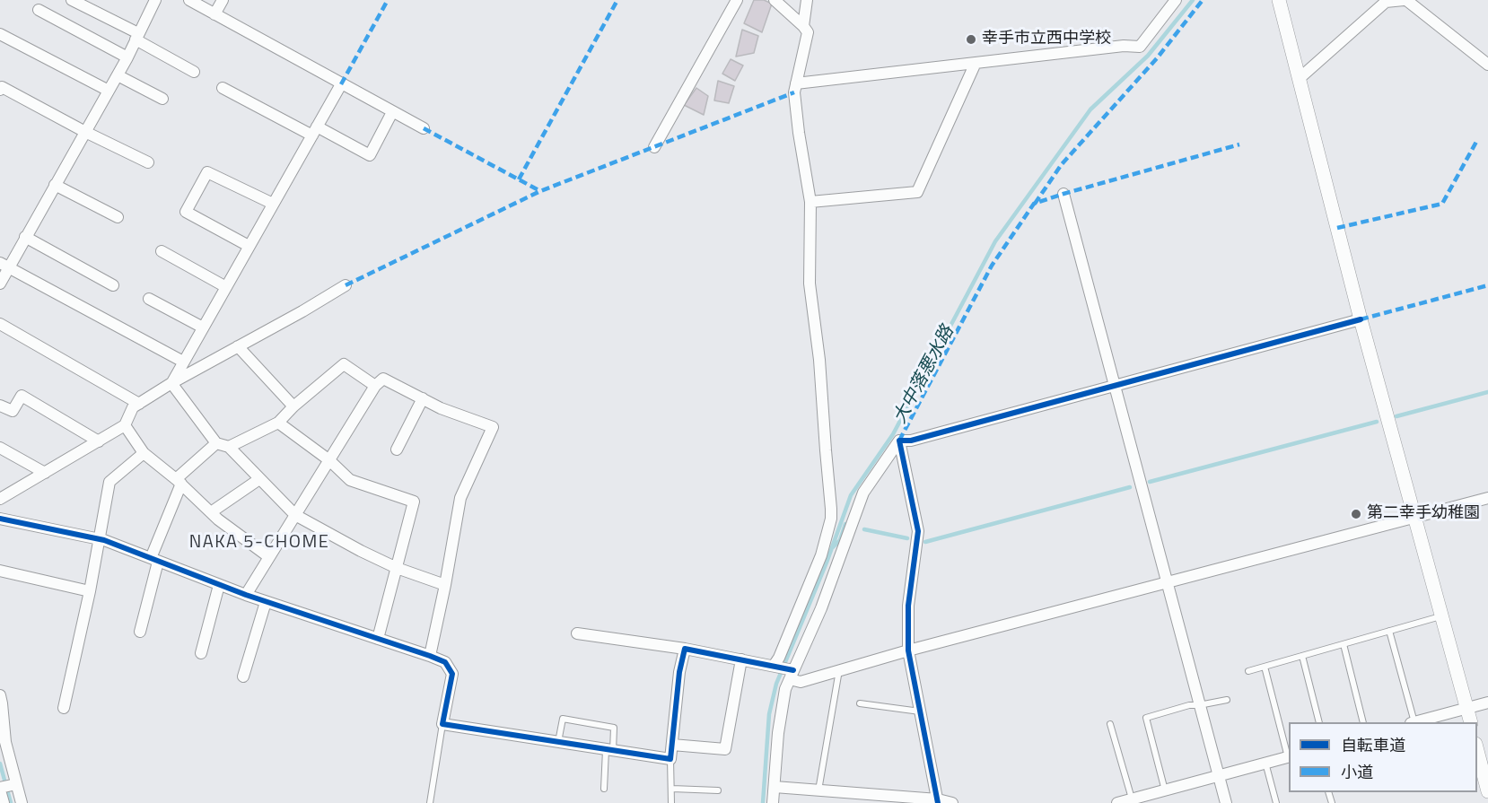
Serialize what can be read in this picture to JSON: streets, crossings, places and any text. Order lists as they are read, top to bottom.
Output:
{
  "districts": ["NAKA 5-CHOME"],
  "water": ["大中落悪水路"],
  "places": ["幸手市立西中学校", "第二幸手幼稚園"],
  "legend": ["自転車道", "小道"]
}
